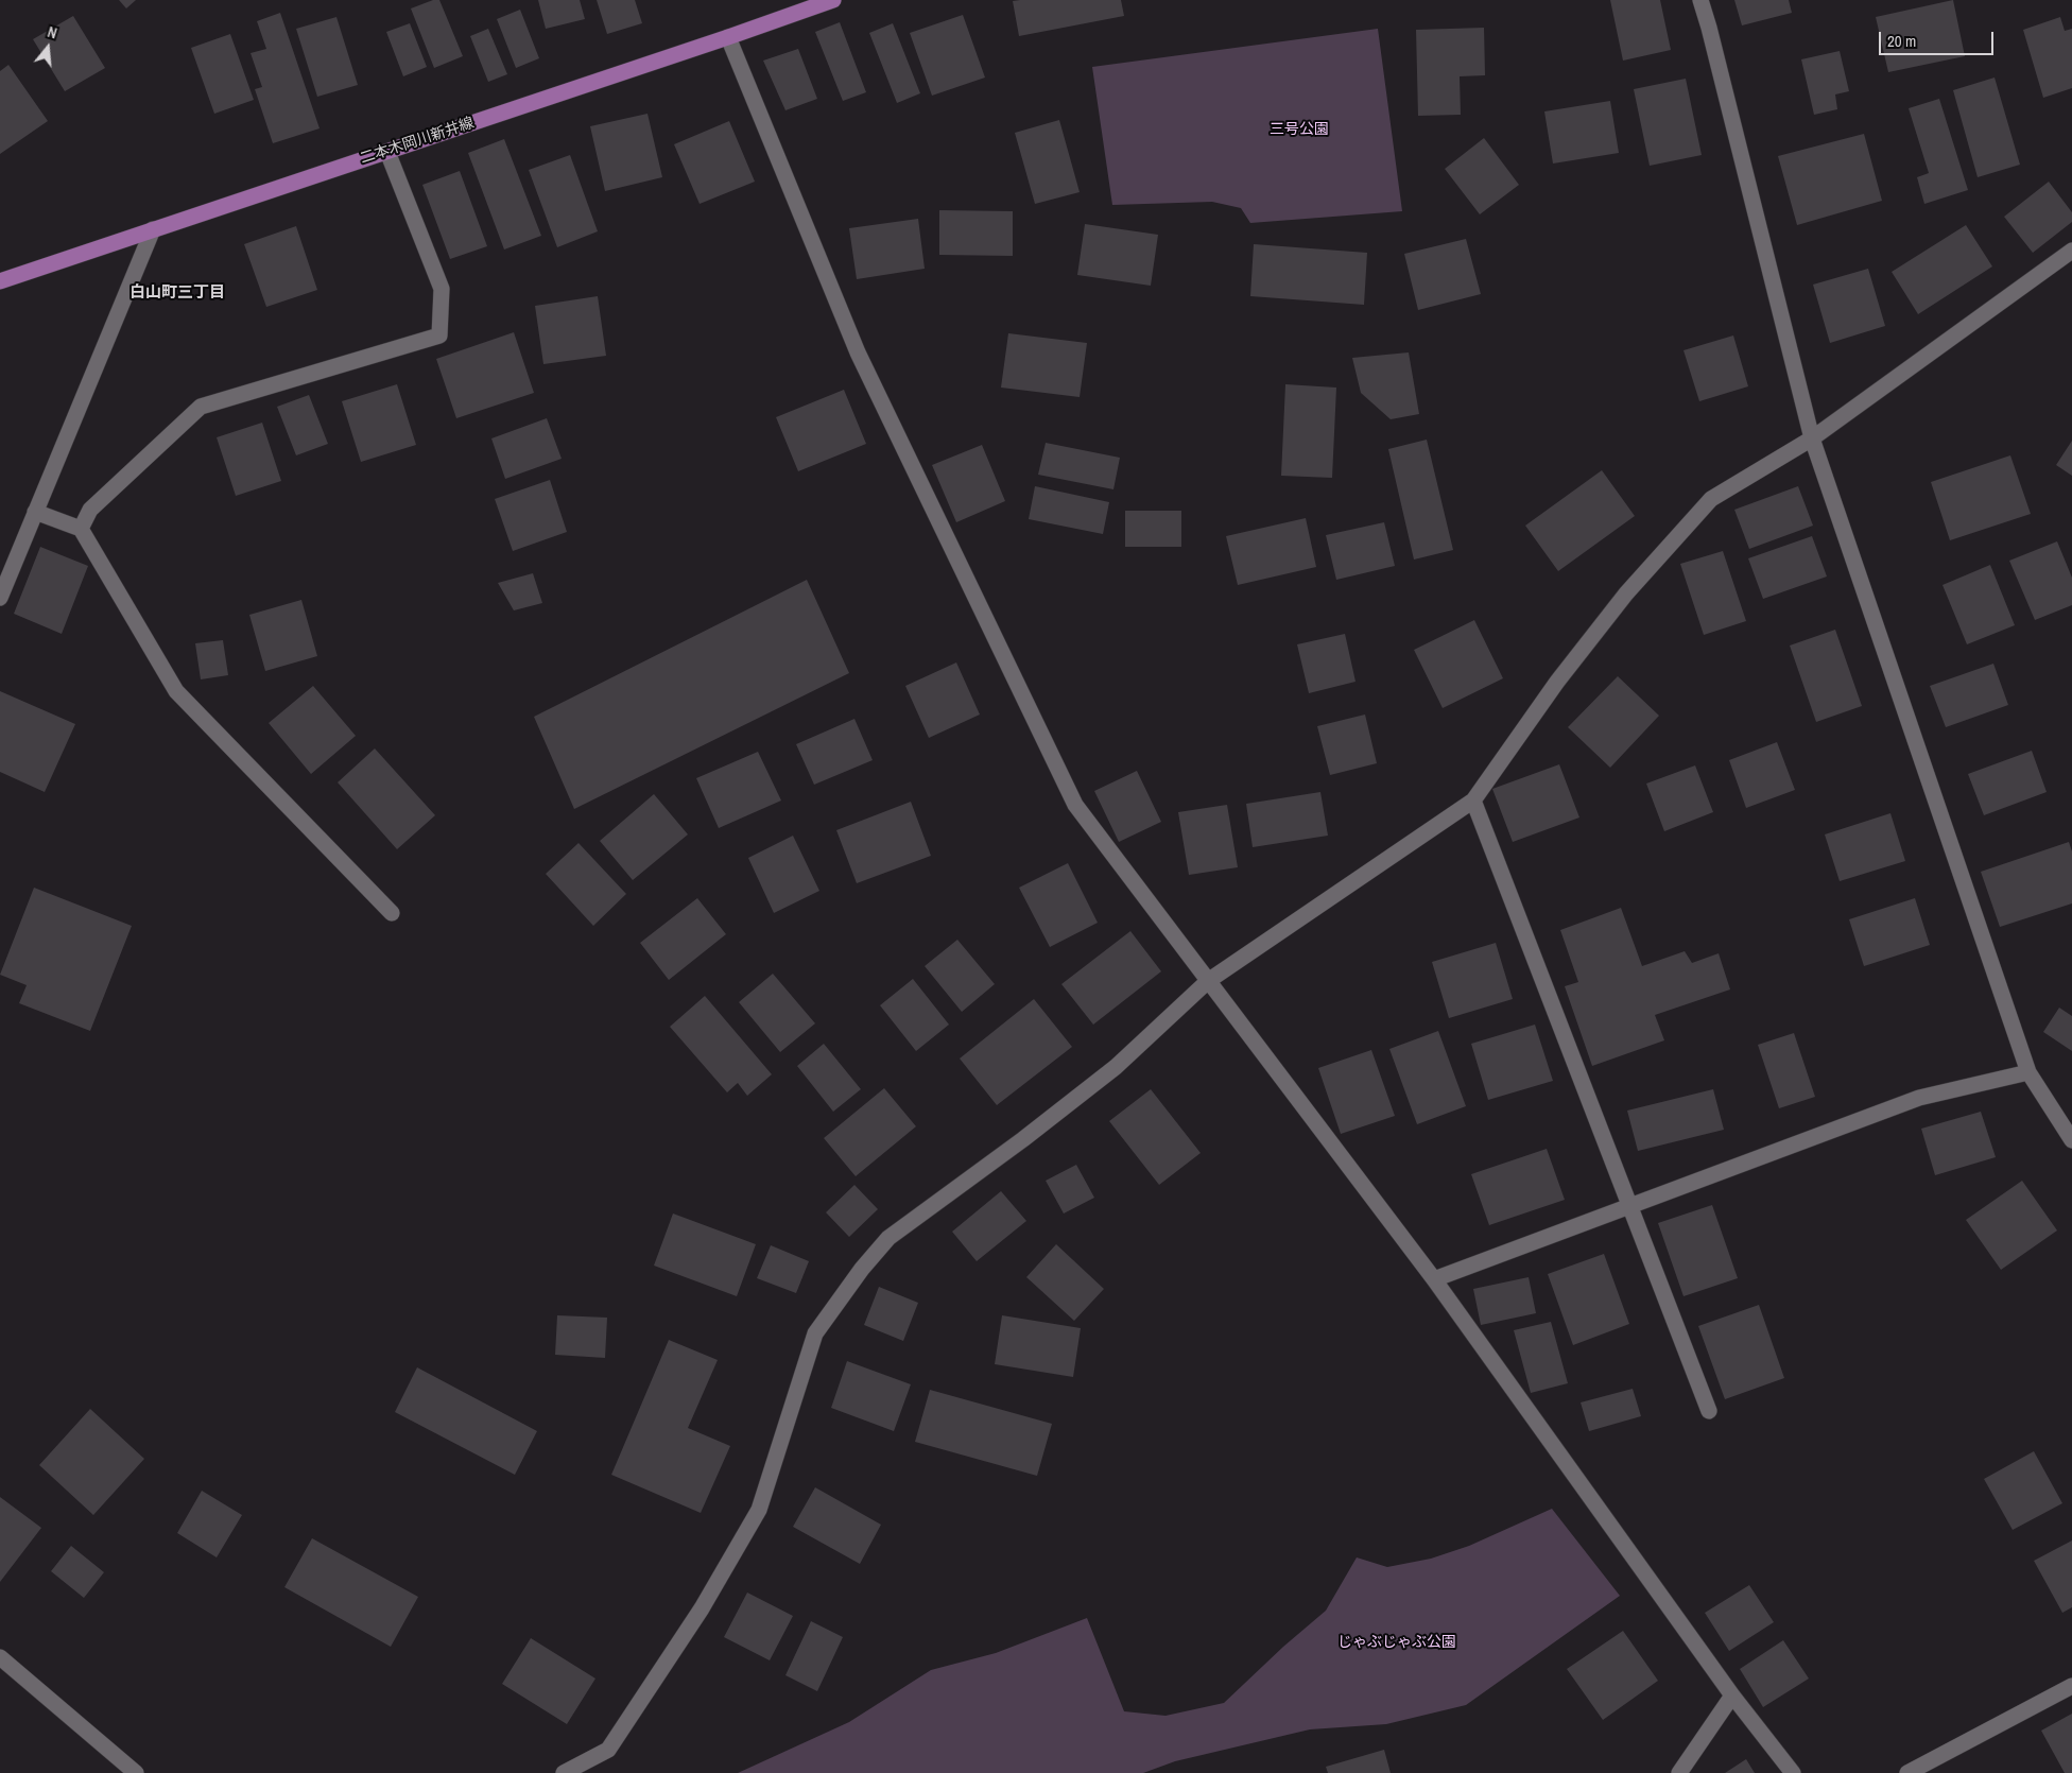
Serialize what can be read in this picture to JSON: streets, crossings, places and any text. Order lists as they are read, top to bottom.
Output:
{
  "streets": {
    "main road": ["二本木岡川新井線"]
  },
  "districts": ["白山町三丁目"],
  "parks": ["三号公園", "じゃぶじゃぶ公園"],
  "scale_bar": "20 m",
  "north": "top"
}
